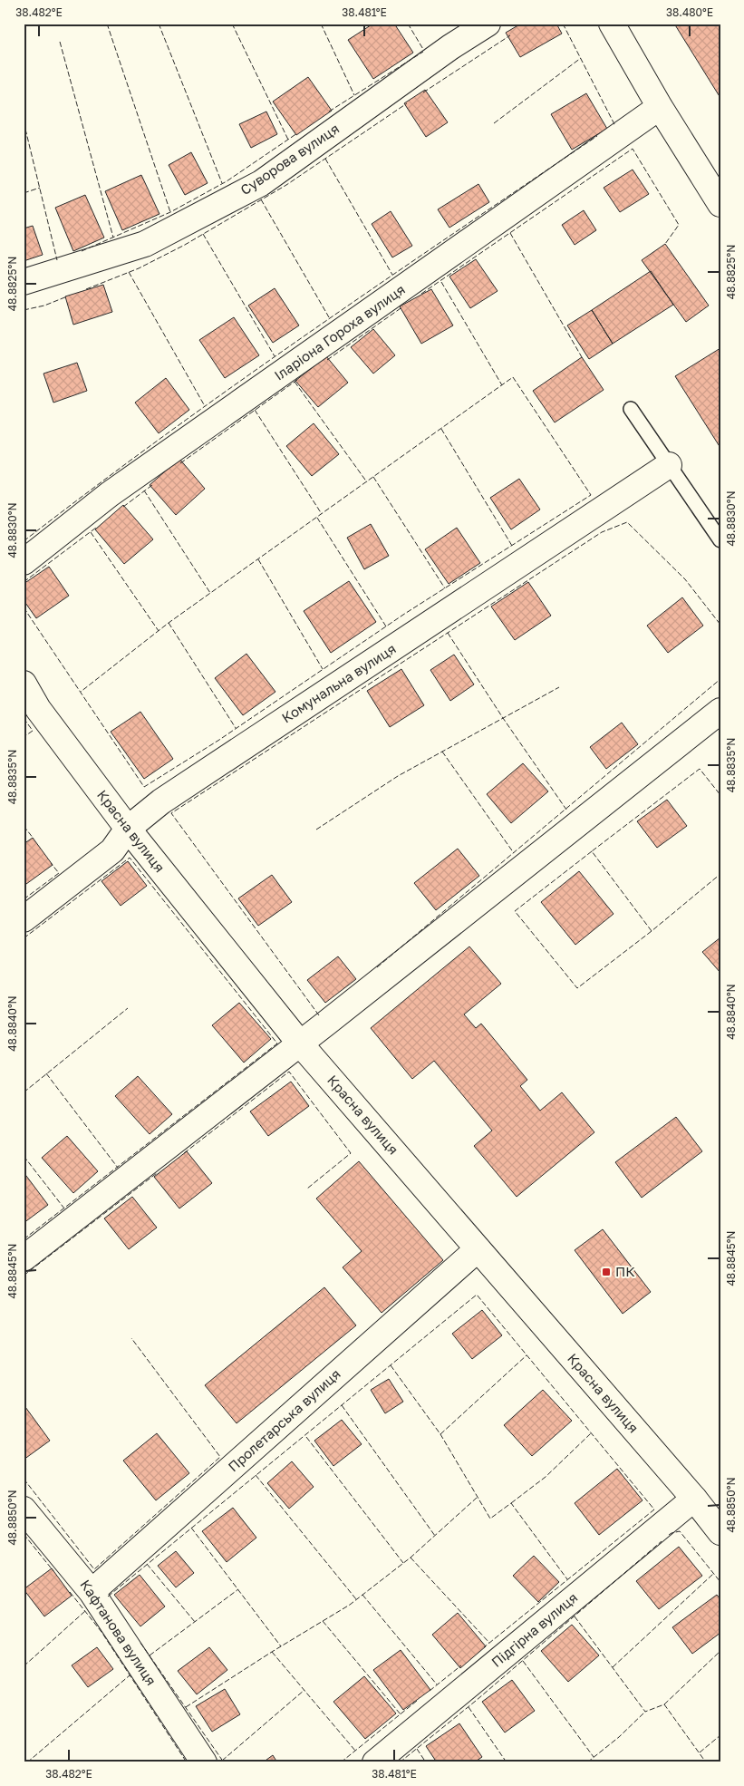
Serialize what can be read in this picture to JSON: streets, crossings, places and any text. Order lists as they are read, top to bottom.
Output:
{
  "streets": {
    "street": [
      "Суворова вулиця",
      "Іларіона Гороха вулиця",
      "Комунальна вулиця",
      "Красна вулиця",
      "Пролетарська вулиця",
      "Підгірна вулиця",
      "Кафтанова вулиця"
    ]
  },
  "crossings": [
    ["Комунальна вулиця", "Красна вулиця"],
    ["Красна вулиця", "Пролетарська вулиця"],
    ["Красна вулиця", "Підгірна вулиця"],
    ["Пролетарська вулиця", "Кафтанова вулиця"]
  ],
  "places": {
    "transit": ["ПК"]
  },
  "coordinates": [
    "38.482°E",
    "38.481°E",
    "38.480°E",
    "48.8825°N",
    "48.8830°N",
    "48.8835°N",
    "48.8840°N",
    "48.8845°N",
    "48.8850°N"
  ]
}
